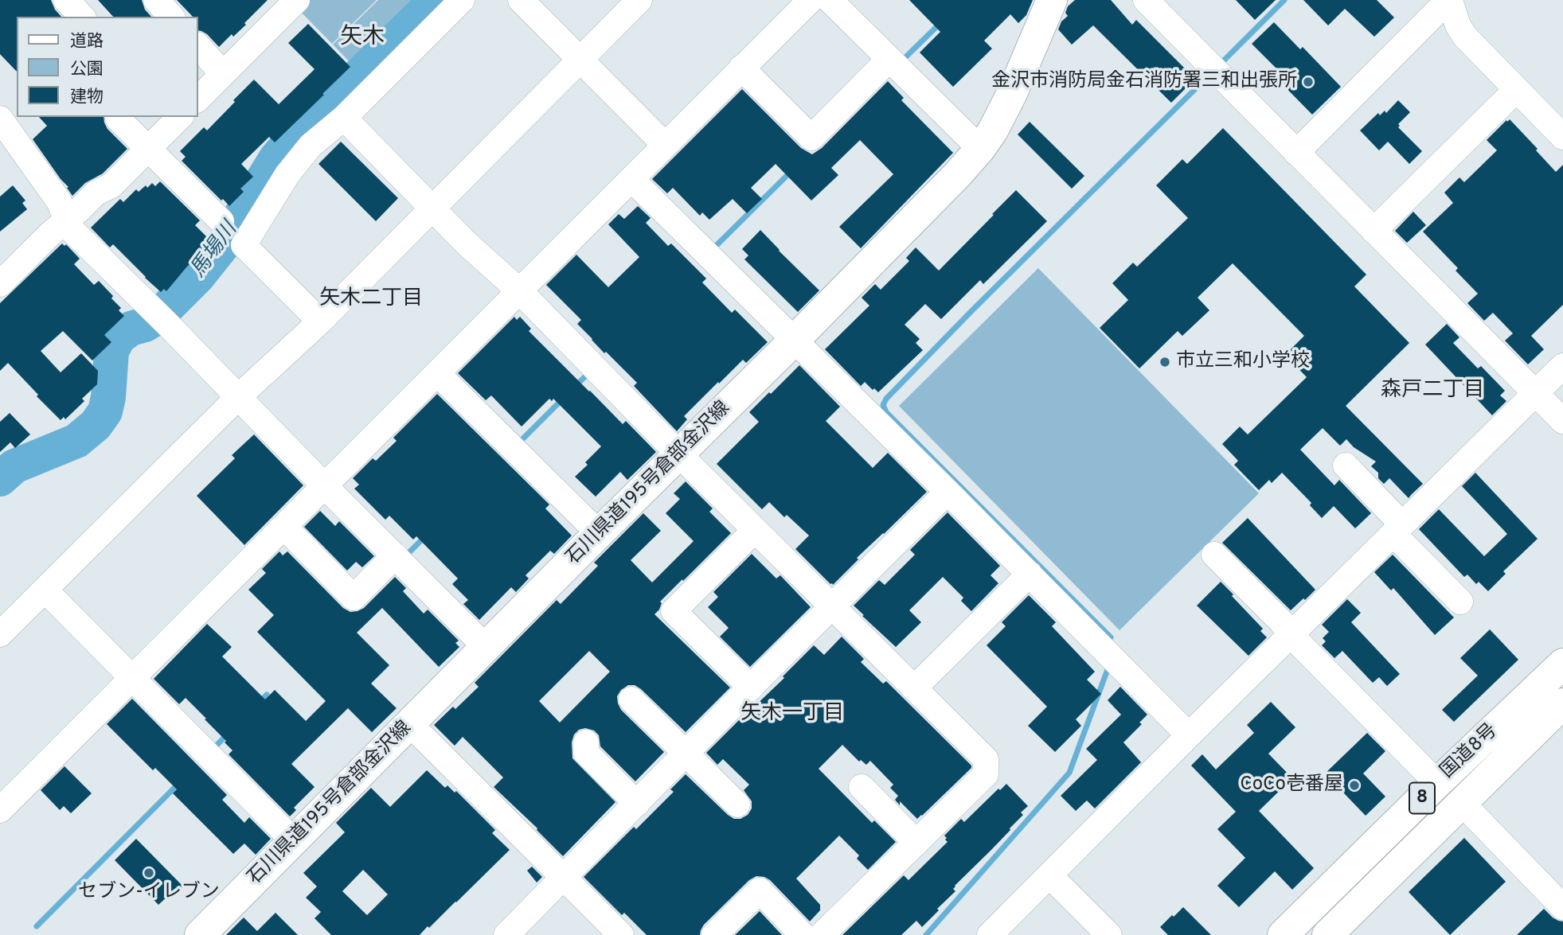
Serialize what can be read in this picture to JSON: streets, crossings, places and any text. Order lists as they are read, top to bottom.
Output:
{
  "streets": {
    "main road": ["石川県道195号倉部金沢線", "国道8号", "8"]
  },
  "districts": [
    "矢木",
    "矢木二丁目",
    "森戸二丁目",
    "矢木一丁目"
  ],
  "water": ["馬場川"],
  "places": [
    "金沢市消防局金石消防署三和出張所",
    "市立三和小学校",
    "CoCo壱番屋",
    "セブン-イレブン"
  ],
  "legend": ["道路", "公園", "建物"]
}
